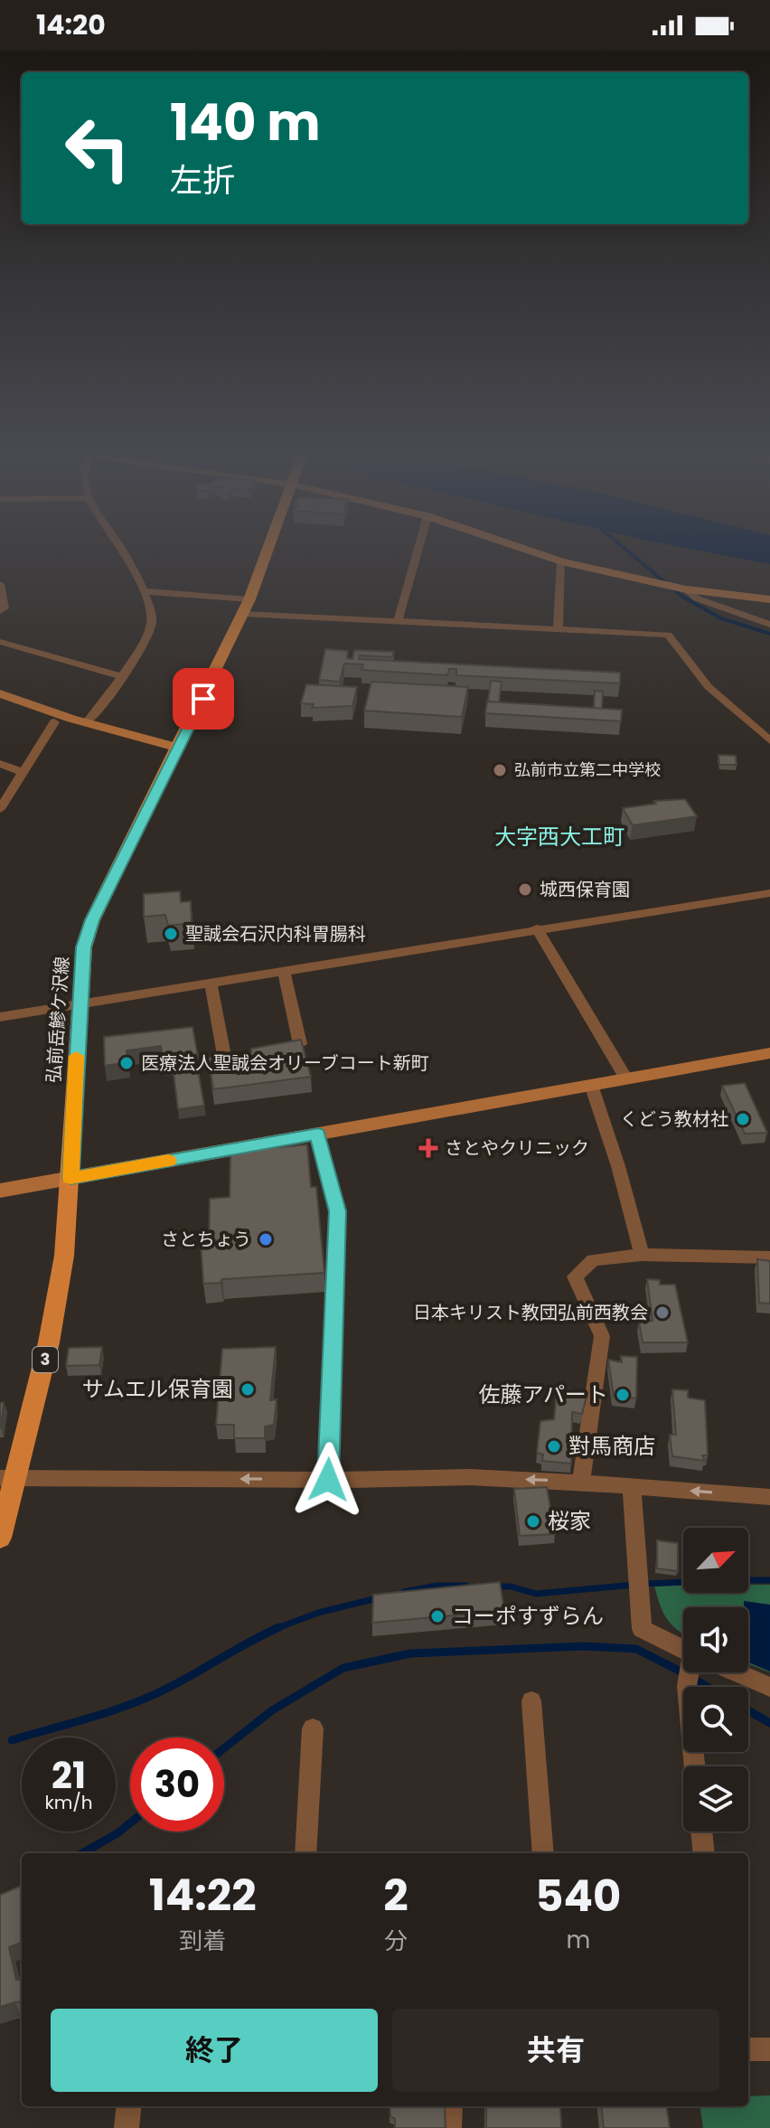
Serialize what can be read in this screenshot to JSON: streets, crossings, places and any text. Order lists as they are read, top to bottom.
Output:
{
  "streets": {
    "main road": ["弘前岳鰺ケ沢線", "3"]
  },
  "districts": ["大字西大工町"],
  "places": {
    "other": [
      "弘前市立第二中学校",
      "城西保育園",
      "聖誠会石沢内科胃腸科",
      "医療法人聖誠会オリーブコート新町",
      "くどう教材社",
      "さとちょう",
      "日本キリスト教団弘前西教会",
      "サムエル保育園",
      "佐藤アパート",
      "對馬商店",
      "桜家",
      "コーポすずらん"
    ],
    "health": ["さとやクリニック"]
  },
  "north": "top right",
  "page": {
    "status": "14:20",
    "turn": ["140 m", "左折"],
    "speed": "21 km/h",
    "limit": "30",
    "eta": [
      "14:22",
      "到着",
      "2",
      "分",
      "540",
      "m"
    ],
    "buttons": ["終了", "共有"]
  }
}
